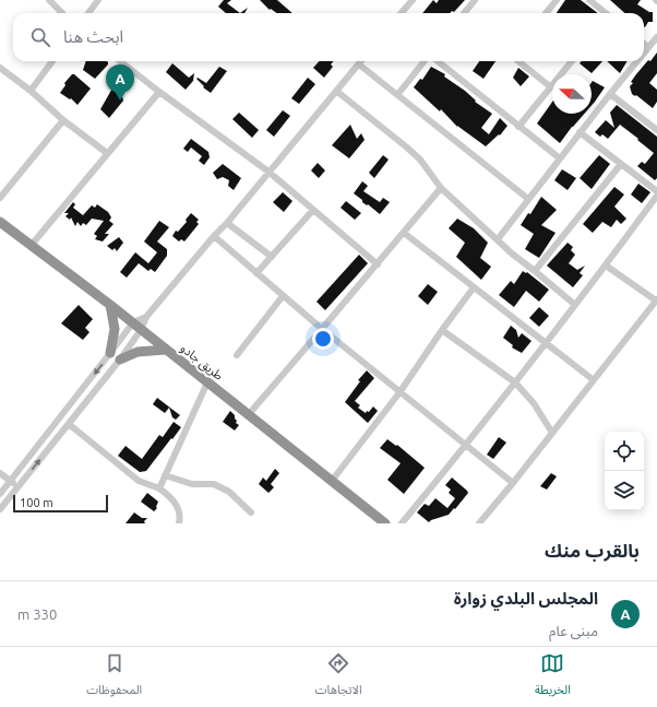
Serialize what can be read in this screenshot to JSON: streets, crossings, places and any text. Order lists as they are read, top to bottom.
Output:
{
  "streets": {
    "highway": ["طريق جادو"]
  },
  "scale_bar": "100 m",
  "north": "left",
  "page": {
    "search": "ابحث هنا",
    "pins": "A",
    "scale": "100 m",
    "heading": "بالقرب منك",
    "list": [
      {
        "mark": "A",
        "name": "المجلس البلدي زوارة",
        "note": "مبنى عام",
        "value": "330 m"
      }
    ],
    "nav": ["الخريطة", "الاتجاهات", "المحفوظات"]
  }
}
